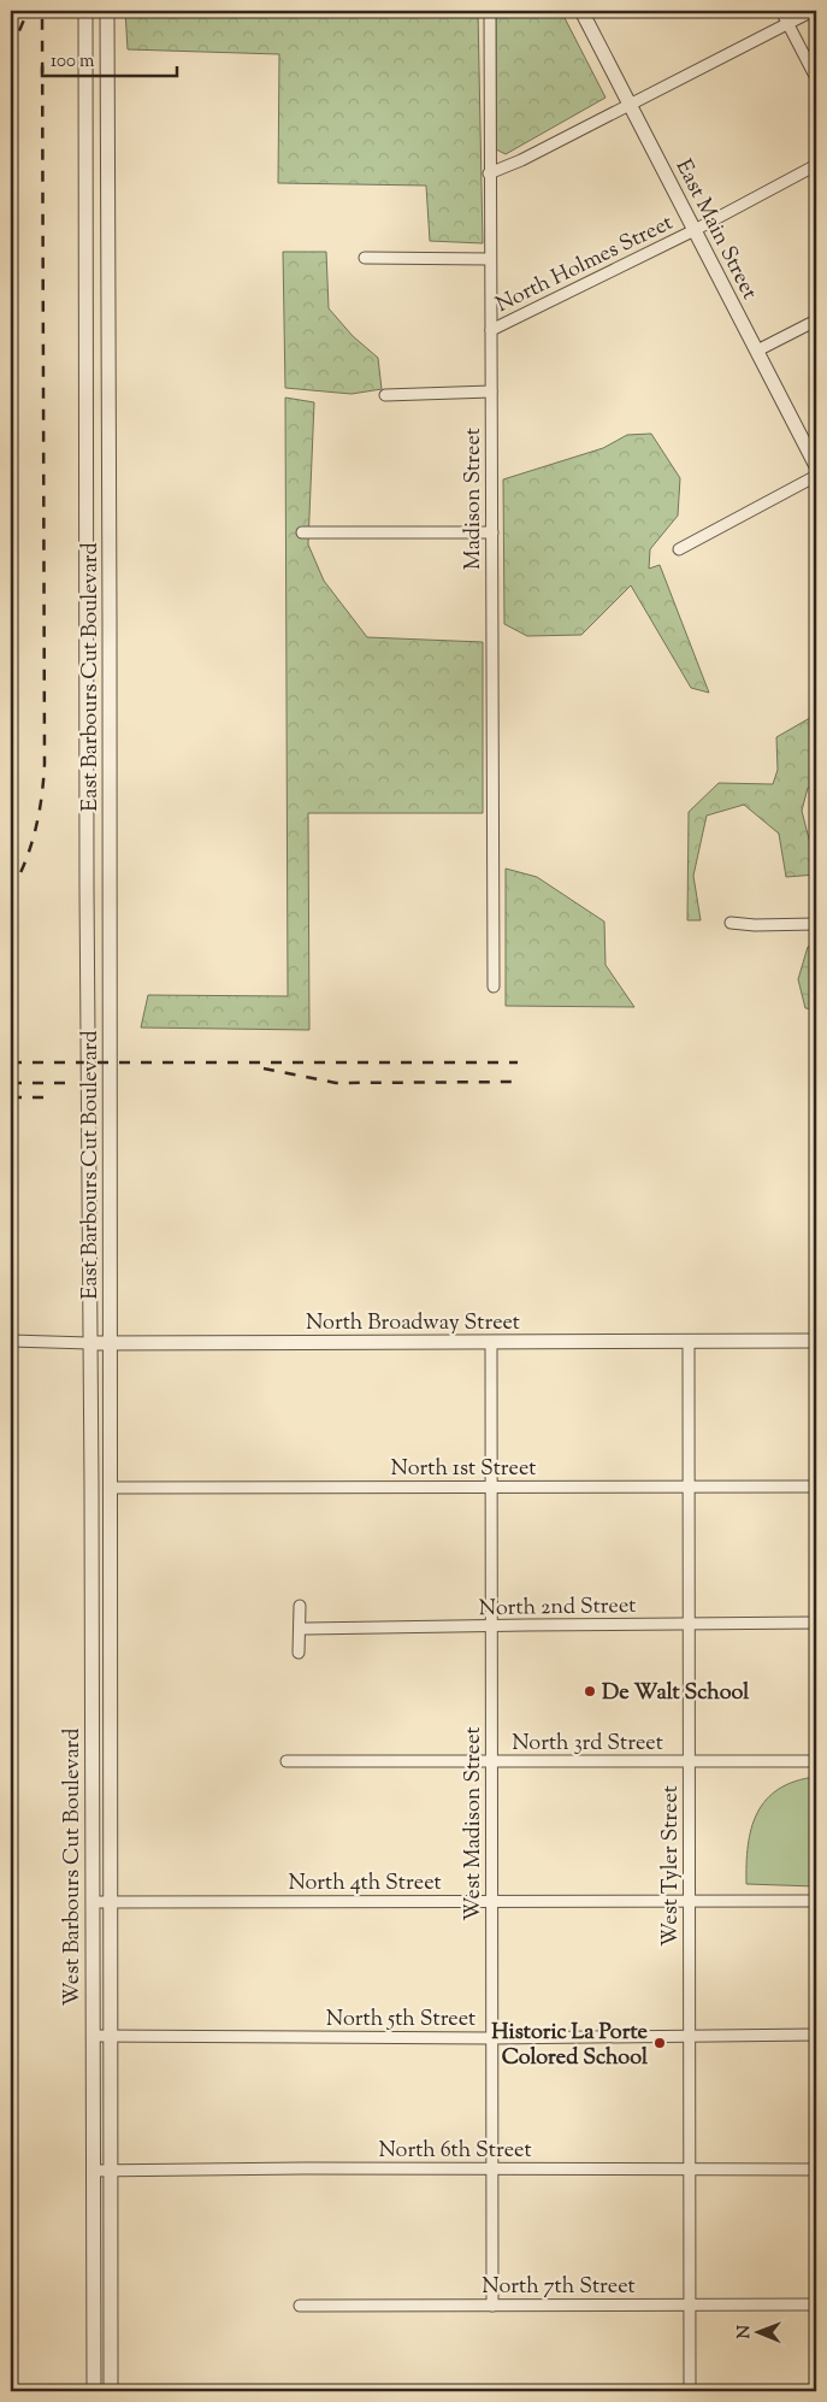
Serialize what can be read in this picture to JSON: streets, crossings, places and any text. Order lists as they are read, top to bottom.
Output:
{
  "streets": {
    "street": [
      "East Main Street",
      "North Holmes Street",
      "Madison Street",
      "East Barbours Cut Boulevard",
      "North Broadway Street",
      "North 1st Street",
      "North 2nd Street",
      "North 3rd Street",
      "West Madison Street",
      "West Tyler Street",
      "West Barbours Cut Boulevard",
      "North 4th Street",
      "North 5th Street",
      "North 6th Street",
      "North 7th Street"
    ]
  },
  "crossings": [
    ["East Main Street", "North Holmes Street"],
    ["North Holmes Street", "Madison Street"],
    ["East Barbours Cut Boulevard", "North Broadway Street"],
    ["East Barbours Cut Boulevard", "West Barbours Cut Boulevard"],
    ["North Broadway Street", "West Madison Street"],
    ["North Broadway Street", "West Tyler Street"],
    ["North Broadway Street", "West Barbours Cut Boulevard"],
    ["North 1st Street", "West Madison Street"],
    ["North 1st Street", "West Tyler Street"],
    ["North 1st Street", "West Barbours Cut Boulevard"],
    ["North 2nd Street", "West Madison Street"],
    ["North 2nd Street", "West Tyler Street"],
    ["North 3rd Street", "West Madison Street"],
    ["North 3rd Street", "West Tyler Street"],
    ["West Madison Street", "North 4th Street"],
    ["West Madison Street", "North 5th Street"],
    ["West Madison Street", "North 6th Street"],
    ["West Madison Street", "North 7th Street"],
    ["West Tyler Street", "North 4th Street"],
    ["West Tyler Street", "North 5th Street"],
    ["West Tyler Street", "North 6th Street"],
    ["West Tyler Street", "North 7th Street"],
    ["West Barbours Cut Boulevard", "North 4th Street"],
    ["West Barbours Cut Boulevard", "North 5th Street"],
    ["West Barbours Cut Boulevard", "North 6th Street"]
  ],
  "places": ["De Walt School", "Historic La Porte Colored School"],
  "scale_bar": "100 m",
  "north": "left"
}
